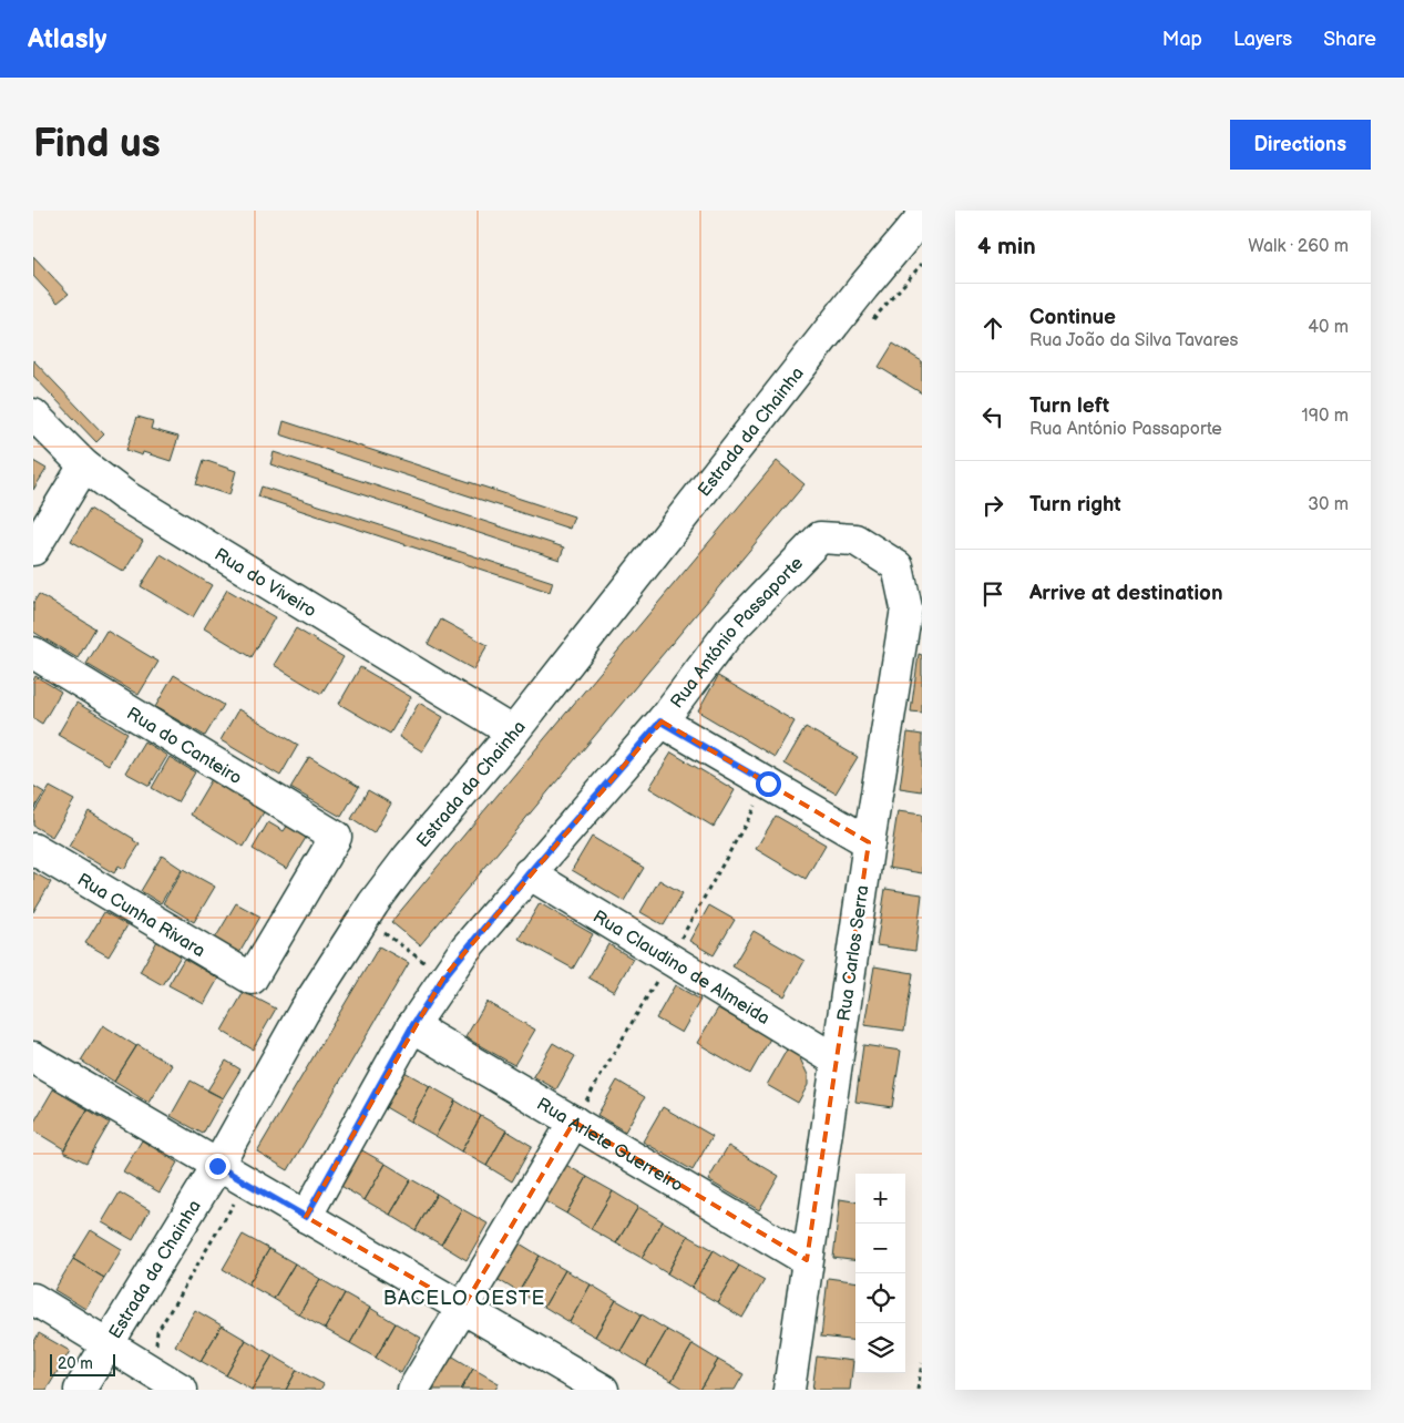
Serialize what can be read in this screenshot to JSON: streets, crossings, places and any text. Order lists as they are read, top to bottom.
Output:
{
  "streets": {
    "street": [
      "Estrada da Chainha",
      "Rua do Viveiro",
      "Rua António Passaporte",
      "Rua do Canteiro",
      "Rua Cunha Rivara",
      "Rua Carlos Serra",
      "Rua Claudino de Almeida",
      "Rua Arlete Guerreiro"
    ]
  },
  "crossings": [
    ["Estrada da Chainha", "Rua do Viveiro"],
    ["Rua António Passaporte", "Rua Carlos Serra"],
    ["Rua António Passaporte", "Rua Claudino de Almeida"],
    ["Rua António Passaporte", "Rua Arlete Guerreiro"],
    ["Rua do Canteiro", "Rua Cunha Rivara"],
    ["Rua Carlos Serra", "Rua Claudino de Almeida"],
    ["Rua Carlos Serra", "Rua Arlete Guerreiro"]
  ],
  "districts": ["BACELO OESTE"],
  "scale_bar": "20 m",
  "page": {
    "header": "Atlasly",
    "nav": ["Map", "Layers", "Share"],
    "buttons": "Directions",
    "title": "Find us",
    "heading": ["4 min", "Walk · 260 m"],
    "list": [
      ["Continue", "Rua João da Silva Tavares", "40 m"],
      ["Turn left", "Rua António Passaporte", "190 m"],
      ["Turn right", "30 m"],
      "Arrive at destination"
    ],
    "map_buttons": ["+", "−"],
    "scale": "20 m"
  }
}
